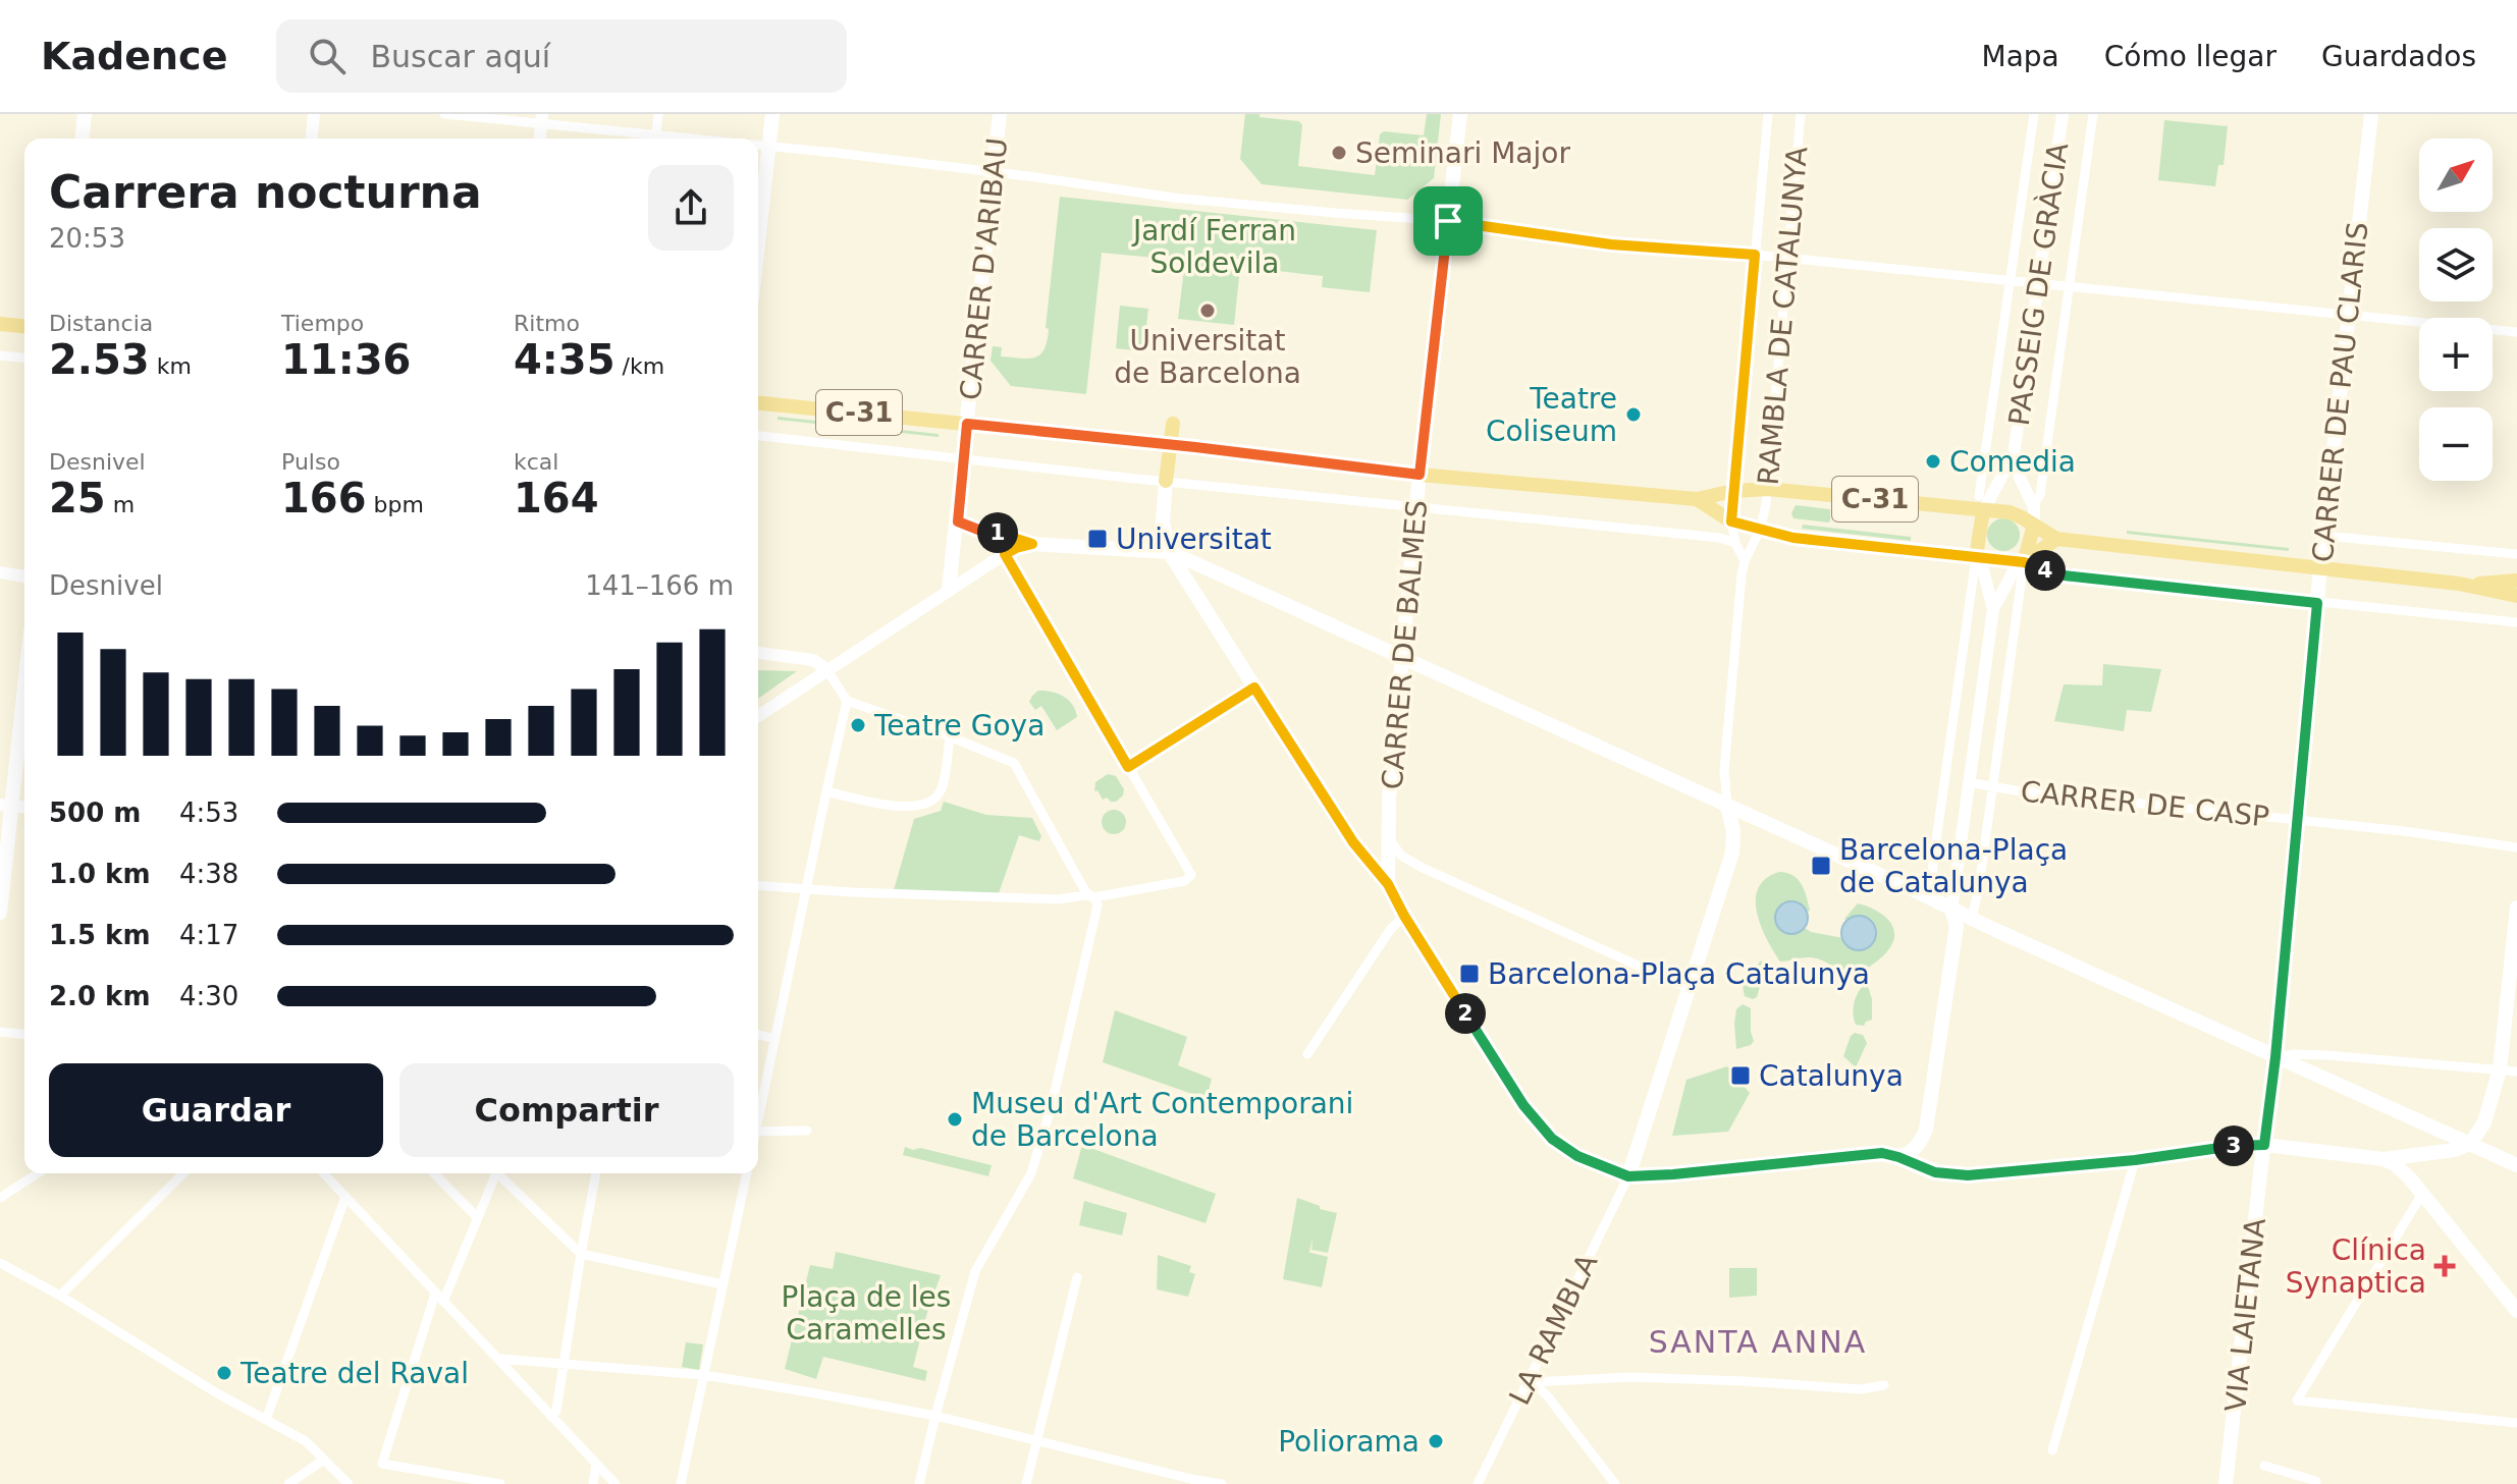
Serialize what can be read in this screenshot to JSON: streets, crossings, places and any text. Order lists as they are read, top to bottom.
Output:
{
  "streets": {
    "main road": [
      "CARRER D'ARIBAU",
      "PASSEIG DE GRÀCIA",
      "CARRER DE PAU CLARIS",
      "C-31",
      "CARRER DE BALMES",
      "VIA LAIETANA"
    ],
    "street": ["RAMBLA DE CATALUNYA", "CARRER DE CASP", "LA RAMBLA"]
  },
  "crossings": [
    ["CARRER D'ARIBAU", "C-31"],
    ["PASSEIG DE GRÀCIA", "C-31"],
    ["PASSEIG DE GRÀCIA", "CARRER DE CASP"],
    ["RAMBLA DE CATALUNYA", "C-31"],
    ["CARRER DE PAU CLARIS", "C-31"],
    ["CARRER DE PAU CLARIS", "CARRER DE CASP"],
    ["CARRER DE PAU CLARIS", "VIA LAIETANA"],
    ["C-31", "CARRER DE BALMES"]
  ],
  "districts": ["SANTA ANNA"],
  "parks": ["Jardí Ferran Soldevila", "Plaça de les Caramelles"],
  "places": {
    "other": [
      "Seminari Major",
      "Universitat de Barcelona",
      "Teatre Coliseum",
      "Comedia",
      "Teatre Goya",
      "Museu d'Art Contemporani de Barcelona",
      "Teatre del Raval",
      "Poliorama"
    ],
    "transit": [
      "Universitat",
      "Barcelona-Plaça de Catalunya",
      "Barcelona-Plaça Catalunya",
      "Catalunya"
    ],
    "health": ["Clínica Synaptica"]
  },
  "north": "top right",
  "page": {
    "header": "Kadence",
    "search": "Buscar aquí",
    "nav": ["Mapa", "Cómo llegar", "Guardados"],
    "map_buttons": ["+", "−"],
    "heading": ["Carrera nocturna", "20:53"],
    "stats": [
      ["Distancia", "2.53 km"],
      ["Tiempo", "11:36"],
      ["Ritmo", "4:35 /km"],
      ["Desnivel", "25 m"],
      ["Pulso", "166 bpm"],
      ["kcal", "164"]
    ],
    "pins": [
      "1",
      "4",
      "2",
      "3"
    ],
    "chart": ["Desnivel", "141–166 m"],
    "list": [
      {
        "name": "500 m",
        "note": "4:53"
      },
      {
        "name": "1.0 km",
        "note": "4:38"
      },
      {
        "name": "1.5 km",
        "note": "4:17"
      },
      {
        "name": "2.0 km",
        "note": "4:30"
      }
    ],
    "buttons": ["Guardar", "Compartir"]
  }
}
